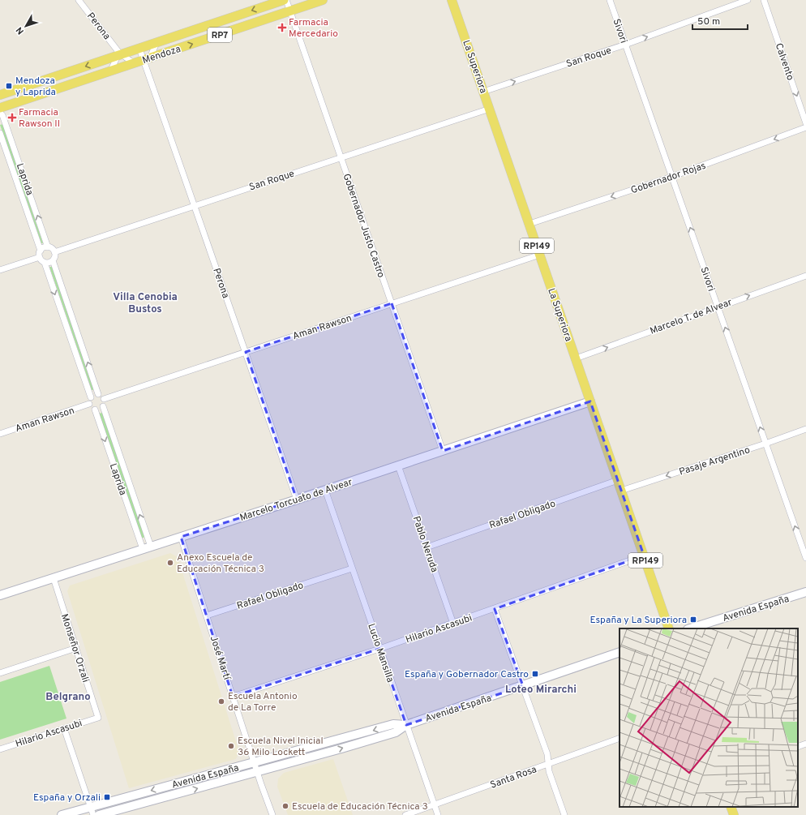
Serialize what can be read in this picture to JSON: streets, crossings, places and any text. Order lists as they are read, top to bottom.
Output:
{
  "streets": {
    "main road": [
      "RP7",
      "Mendoza",
      "La Superiora",
      "RP149",
      "Marcelo Torcuato de Alvear",
      "Avenida España"
    ],
    "street": [
      "Perona",
      "Sivori",
      "San Roque",
      "Calvento",
      "Gobernador Rojas",
      "Laprida",
      "Gobernador Justo Castro",
      "Marcelo T. de Alvear",
      "Aman Rawson",
      "Pasaje Argentino",
      "Rafael Obligado",
      "Pablo Neruda",
      "Hilario Ascasubi",
      "Monseñor Orzali",
      "Lucio Mansilla",
      "José Martí",
      "Santa Rosa"
    ]
  },
  "crossings": [
    ["Perona", "Mendoza"],
    ["Perona", "San Roque"],
    ["Perona", "Aman Rawson"],
    ["Perona", "Marcelo Torcuato de Alvear"],
    ["Sivori", "San Roque"],
    ["Sivori", "Gobernador Rojas"],
    ["Sivori", "Marcelo T. de Alvear"],
    ["Sivori", "Pasaje Argentino"],
    ["Mendoza", "Gobernador Justo Castro"],
    ["San Roque", "La Superiora"],
    ["San Roque", "Laprida"],
    ["San Roque", "Gobernador Justo Castro"],
    ["La Superiora", "Gobernador Rojas"],
    ["La Superiora", "Marcelo T. de Alvear"],
    ["La Superiora", "Aman Rawson"],
    ["La Superiora", "Pasaje Argentino"],
    ["La Superiora", "Marcelo Torcuato de Alvear"],
    ["La Superiora", "Rafael Obligado"],
    ["La Superiora", "Hilario Ascasubi"],
    ["Laprida", "Aman Rawson"],
    ["Laprida", "Marcelo Torcuato de Alvear"],
    ["Gobernador Justo Castro", "Aman Rawson"],
    ["Gobernador Justo Castro", "Marcelo Torcuato de Alvear"],
    ["Marcelo Torcuato de Alvear", "Pablo Neruda"],
    ["Marcelo Torcuato de Alvear", "Monseñor Orzali"],
    ["Marcelo Torcuato de Alvear", "Lucio Mansilla"],
    ["Marcelo Torcuato de Alvear", "José Martí"],
    ["Rafael Obligado", "Pablo Neruda"],
    ["Rafael Obligado", "Lucio Mansilla"],
    ["Rafael Obligado", "José Martí"],
    ["Pablo Neruda", "Hilario Ascasubi"],
    ["Avenida España", "Lucio Mansilla"],
    ["Avenida España", "José Martí"],
    ["Hilario Ascasubi", "Monseñor Orzali"],
    ["Hilario Ascasubi", "Lucio Mansilla"],
    ["Hilario Ascasubi", "José Martí"],
    ["Lucio Mansilla", "Santa Rosa"]
  ],
  "one_way": [
    "Sivori",
    "San Roque",
    "Calvento",
    "Gobernador Rojas",
    "Marcelo T. de Alvear",
    "Pasaje Argentino"
  ],
  "districts": ["Villa Cenobia Bustos", "Loteo Mirarchi", "Belgrano"],
  "places": {
    "health": ["Farmacia Mercedario", "Farmacia Rawson II"],
    "transit": [
      "Mendoza y Laprida",
      "España y La Superiora",
      "España y Gobernador Castro",
      "España y Orzali"
    ],
    "other": [
      "Anexo Escuela de Educación Técnica 3",
      "Escuela Antonio de La Torre",
      "Escuela Nivel Inicial 36 Milo Lockett",
      "Escuela de Educación Técnica 3"
    ]
  },
  "scale_bar": "50 m",
  "north": "bottom left"
}
